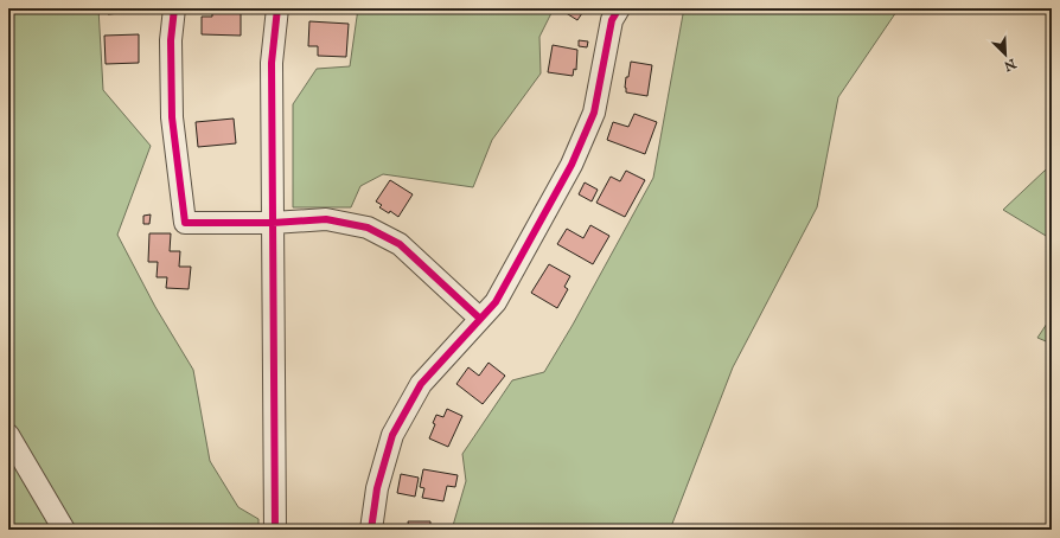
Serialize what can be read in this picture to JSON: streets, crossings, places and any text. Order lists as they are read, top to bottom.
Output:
{
  "north": "bottom right"
}
